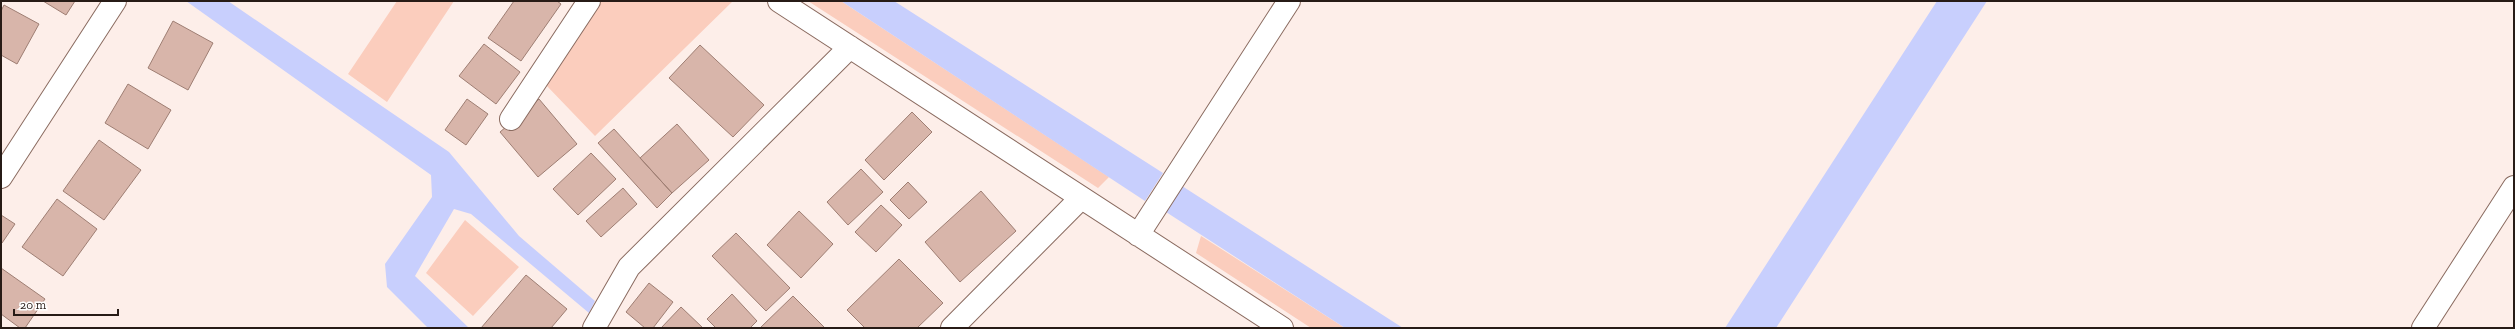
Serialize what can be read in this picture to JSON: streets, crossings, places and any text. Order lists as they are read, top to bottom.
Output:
{
  "scale_bar": "20 m"
}
